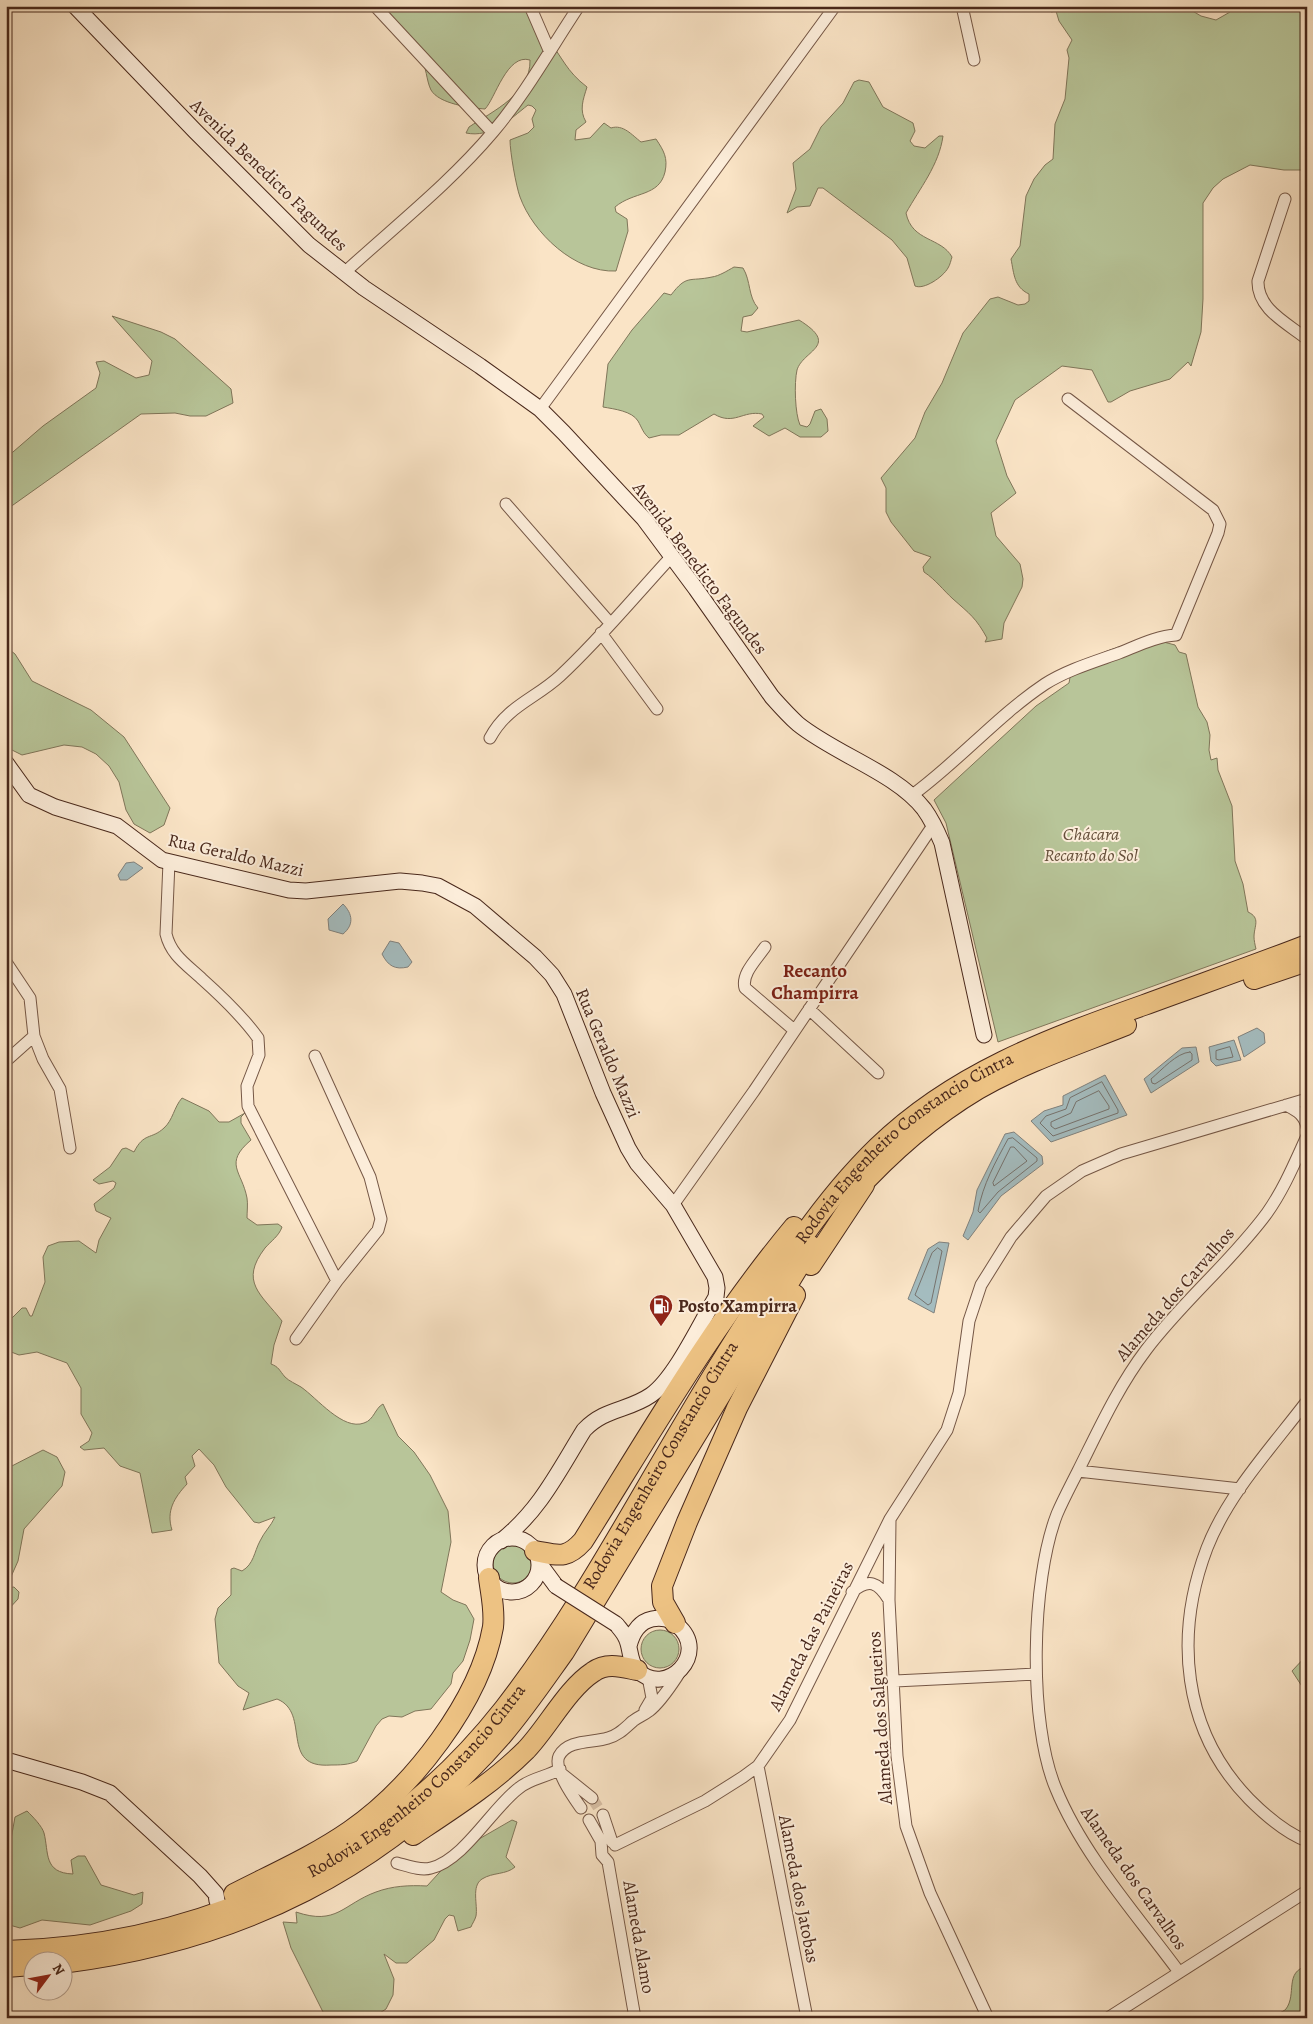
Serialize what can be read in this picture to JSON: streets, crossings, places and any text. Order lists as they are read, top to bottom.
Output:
{
  "streets": {
    "highway": ["Rodovia Engenheiro Constancio Cintra"],
    "street": [
      "Avenida Benedicto Fagundes",
      "Rua Geraldo Mazzi",
      "Alameda dos Carvalhos",
      "Alameda das Paineiras",
      "Alameda dos Salgueiros",
      "Alameda dos Jatobas",
      "Alameda Alamo"
    ]
  },
  "crossings": [
    ["Alameda das Paineiras", "Alameda dos Salgueiros"],
    ["Alameda das Paineiras", "Alameda dos Jatobas"]
  ],
  "districts": ["Recanto Champirra"],
  "parks": ["Chácara Recanto do Sol"],
  "places": {
    "fuel station": ["Posto Xampirra"]
  },
  "north": "top right"
}
